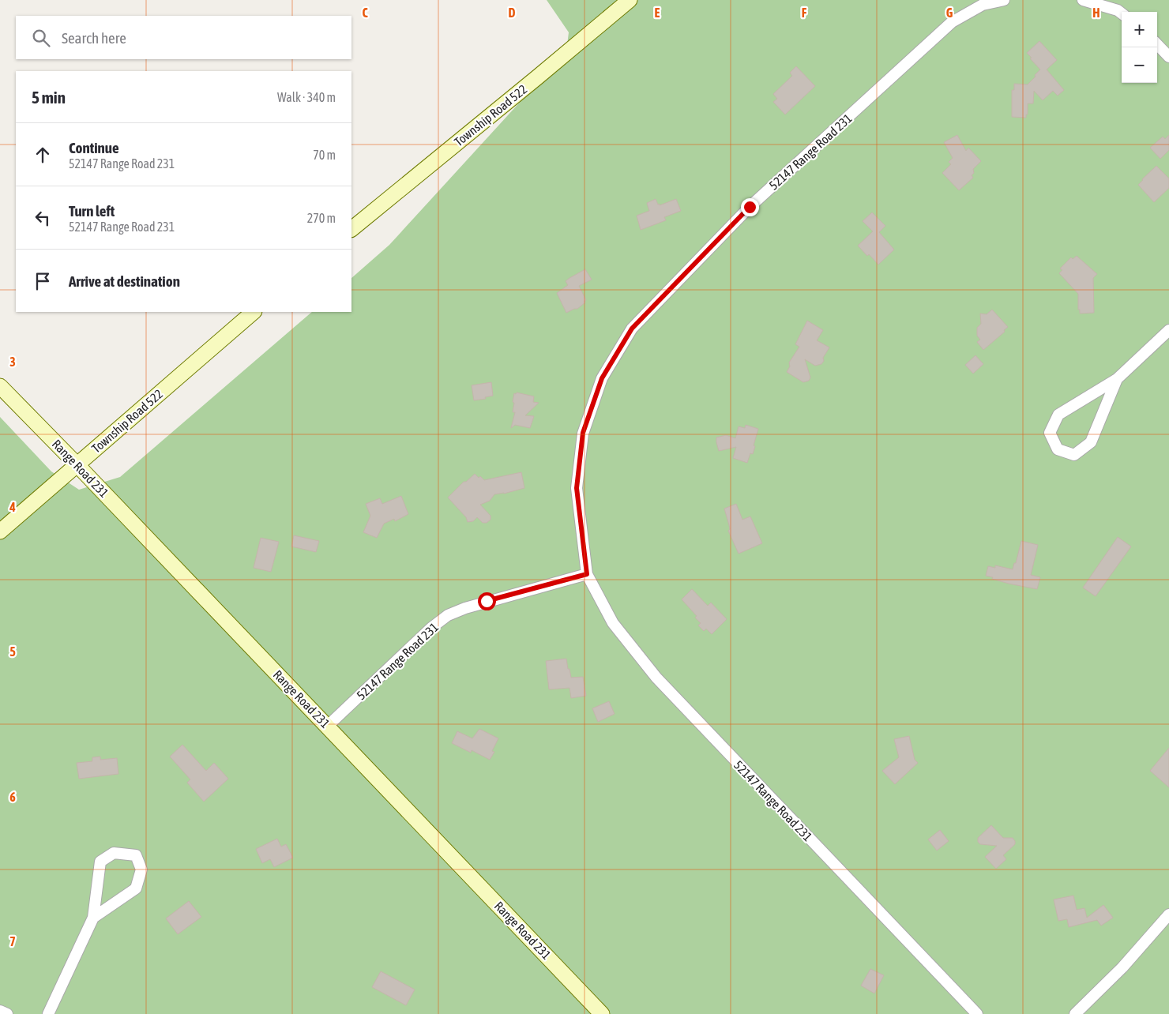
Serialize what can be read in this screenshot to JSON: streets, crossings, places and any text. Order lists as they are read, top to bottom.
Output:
{
  "streets": {
    "street": ["Township Road 522", "52147 Range Road 231", "Range Road 231"]
  },
  "crossings": [
    ["Township Road 522", "Range Road 231"],
    ["52147 Range Road 231", "Range Road 231"]
  ],
  "page": {
    "map_buttons": ["+", "−"],
    "search": "Search here",
    "heading": ["5 min", "Walk · 340 m"],
    "list": [
      ["Continue", "52147 Range Road 231", "70 m"],
      ["Turn left", "52147 Range Road 231", "270 m"],
      "Arrive at destination"
    ]
  },
  "grid": {
    "columns": [
      "C",
      "D",
      "E",
      "F",
      "G",
      "H"
    ],
    "rows": [
      "3",
      "4",
      "5",
      "6",
      "7"
    ]
  }
}
